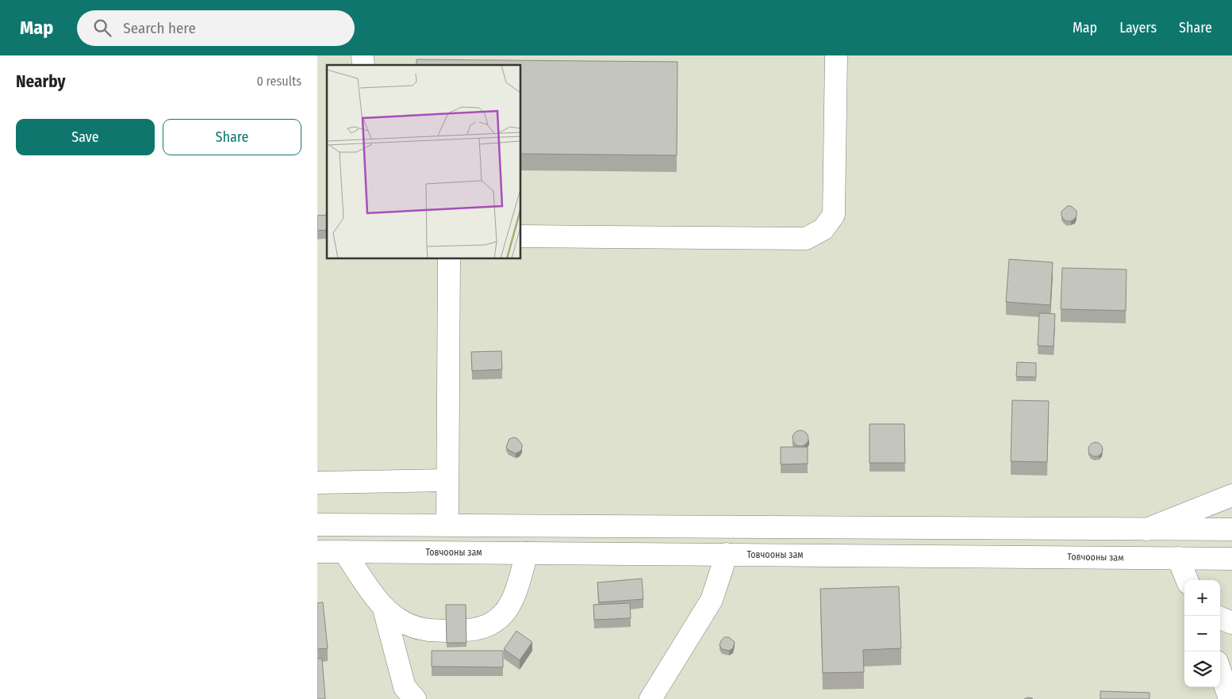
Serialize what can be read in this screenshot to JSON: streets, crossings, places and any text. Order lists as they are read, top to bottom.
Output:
{
  "streets": {
    "main road": ["Товчооны зам"]
  },
  "page": {
    "header": "Map",
    "search": "Search here",
    "nav": ["Map", "Layers", "Share"],
    "heading": ["Nearby", "0 results"],
    "buttons": ["Save", "Share"],
    "map_buttons": ["+", "−"]
  }
}
